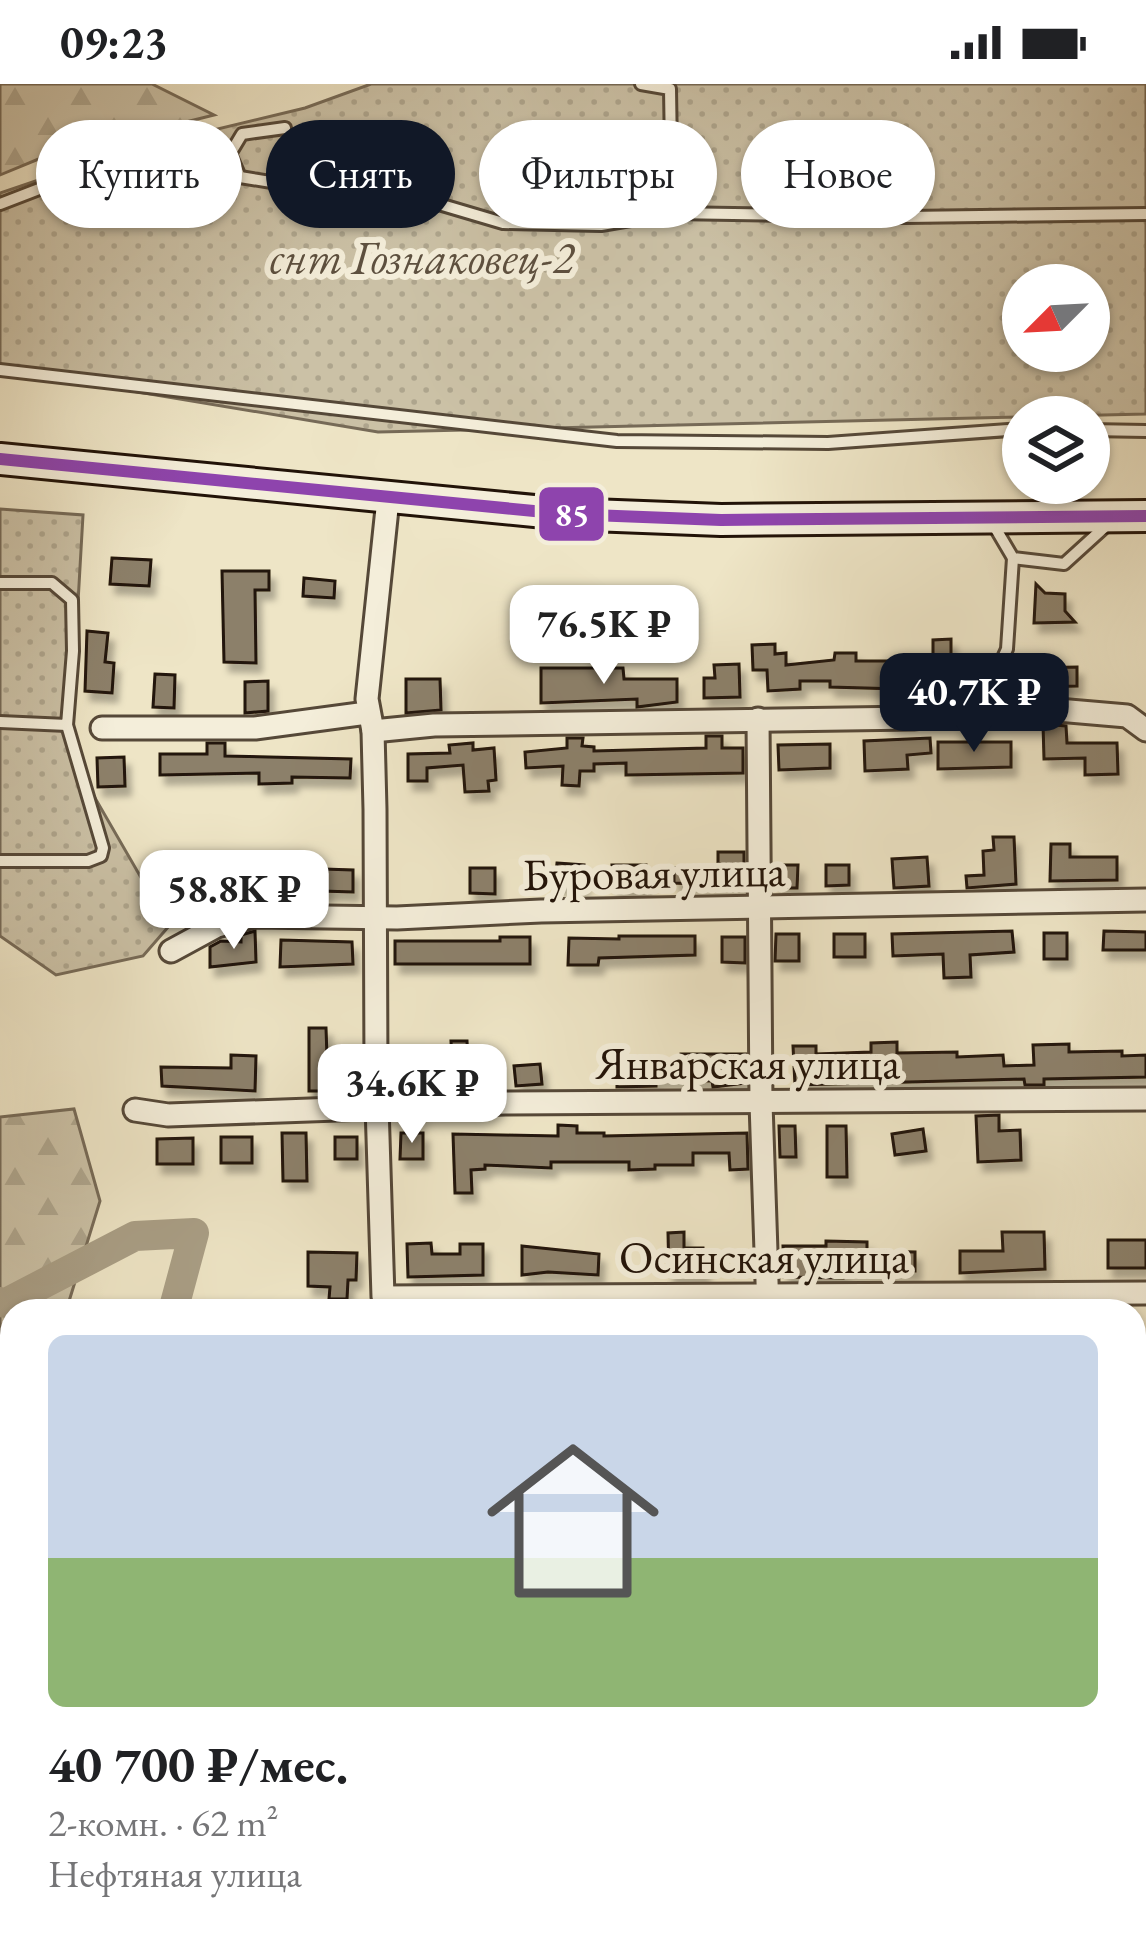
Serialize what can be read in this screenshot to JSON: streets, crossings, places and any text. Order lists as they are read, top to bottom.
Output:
{
  "streets": {
    "street": ["Буровая улица", "Январская улица", "Осинская улица"]
  },
  "crossings": [
    ["Январская улица", "Осинская улица"]
  ],
  "parks": ["снт Гознаковец-2"],
  "lines": ["transit line 85"],
  "north": "bottom left",
  "page": {
    "status": "09:23",
    "chip": [
      "Купить",
      "Снять",
      "Фильтры",
      "Новое"
    ],
    "price": [
      "76.5K ₽",
      "40.7K ₽",
      "58.8K ₽",
      "34.6K ₽"
    ],
    "list": [
      {
        "name": "40 700 ₽/мес.",
        "note": "2-комн. · 62 m² · Нефтяная улица"
      }
    ]
  }
}
